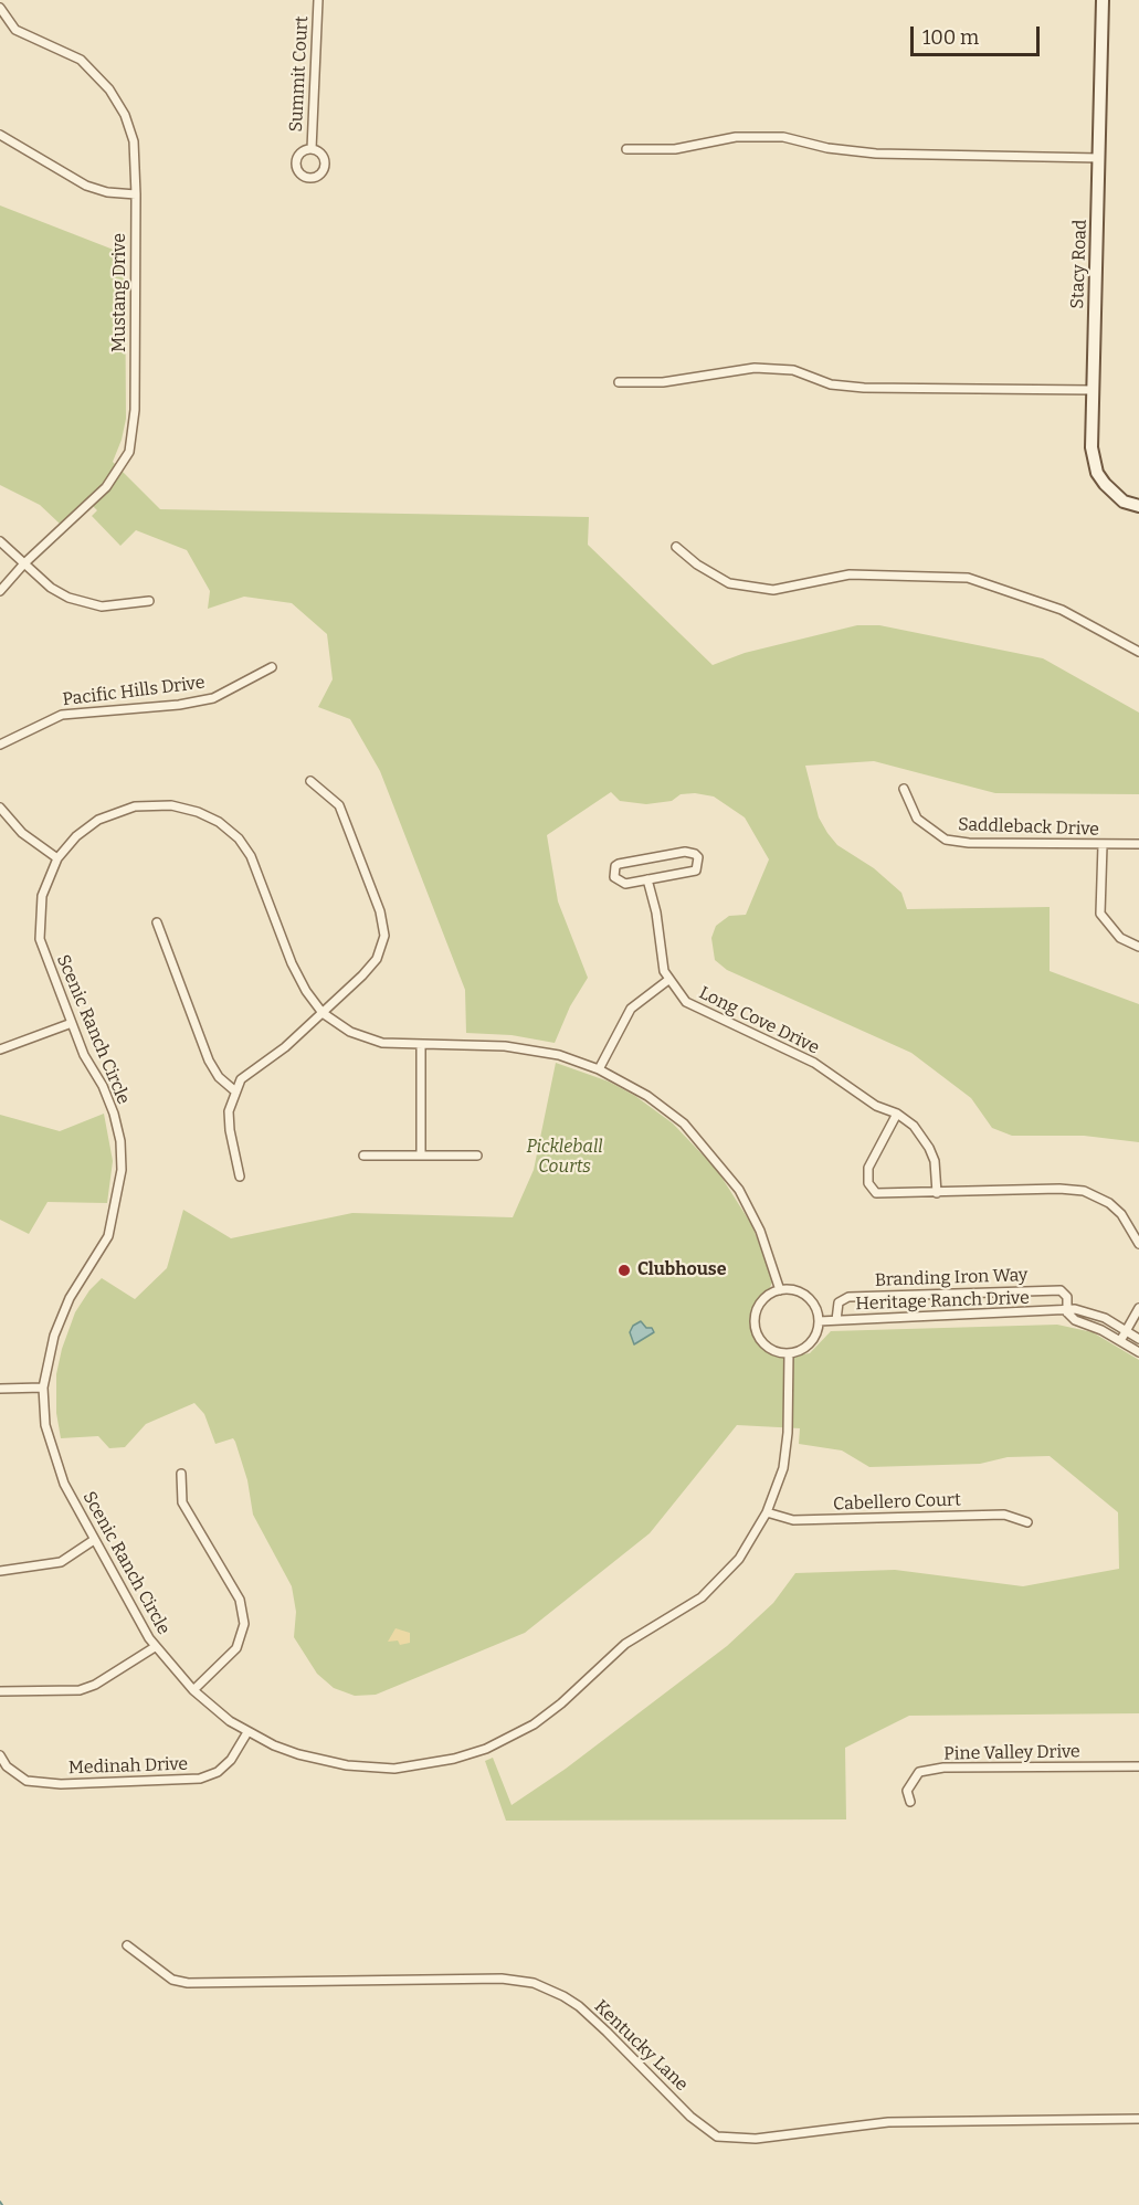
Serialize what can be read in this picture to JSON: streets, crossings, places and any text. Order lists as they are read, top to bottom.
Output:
{
  "streets": {
    "main road": ["Stacy Road"],
    "street": [
      "Summit Court",
      "Mustang Drive",
      "Pacific Hills Drive",
      "Saddleback Drive",
      "Long Cove Drive",
      "Scenic Ranch Circle",
      "Branding Iron Way",
      "Heritage Ranch Drive",
      "Cabellero Court",
      "Pine Valley Drive",
      "Medinah Drive",
      "Kentucky Lane"
    ]
  },
  "crossings": [
    ["Scenic Ranch Circle", "Heritage Ranch Drive"],
    ["Scenic Ranch Circle", "Cabellero Court"],
    ["Scenic Ranch Circle", "Medinah Drive"],
    ["Branding Iron Way", "Heritage Ranch Drive"]
  ],
  "parks": ["Pickleball Courts"],
  "places": ["Clubhouse"],
  "scale_bar": "100 m"
}
